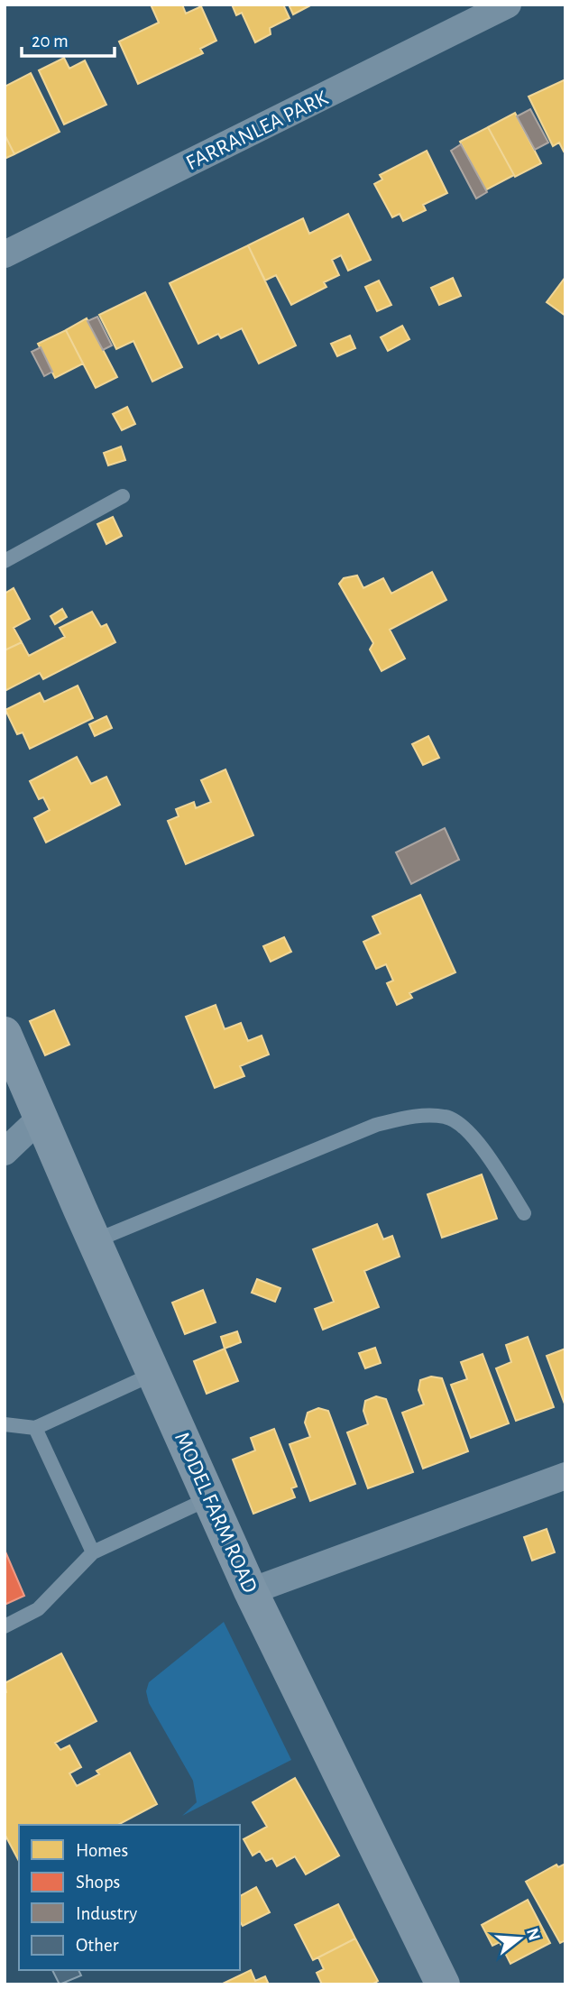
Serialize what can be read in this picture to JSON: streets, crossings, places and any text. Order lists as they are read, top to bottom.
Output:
{
  "streets": {
    "main road": ["MODEL FARM ROAD"],
    "street": ["FARRANLEA PARK"]
  },
  "legend": [
    "Homes",
    "Shops",
    "Industry",
    "Other"
  ],
  "scale_bar": "20 m",
  "north": "right"
}
